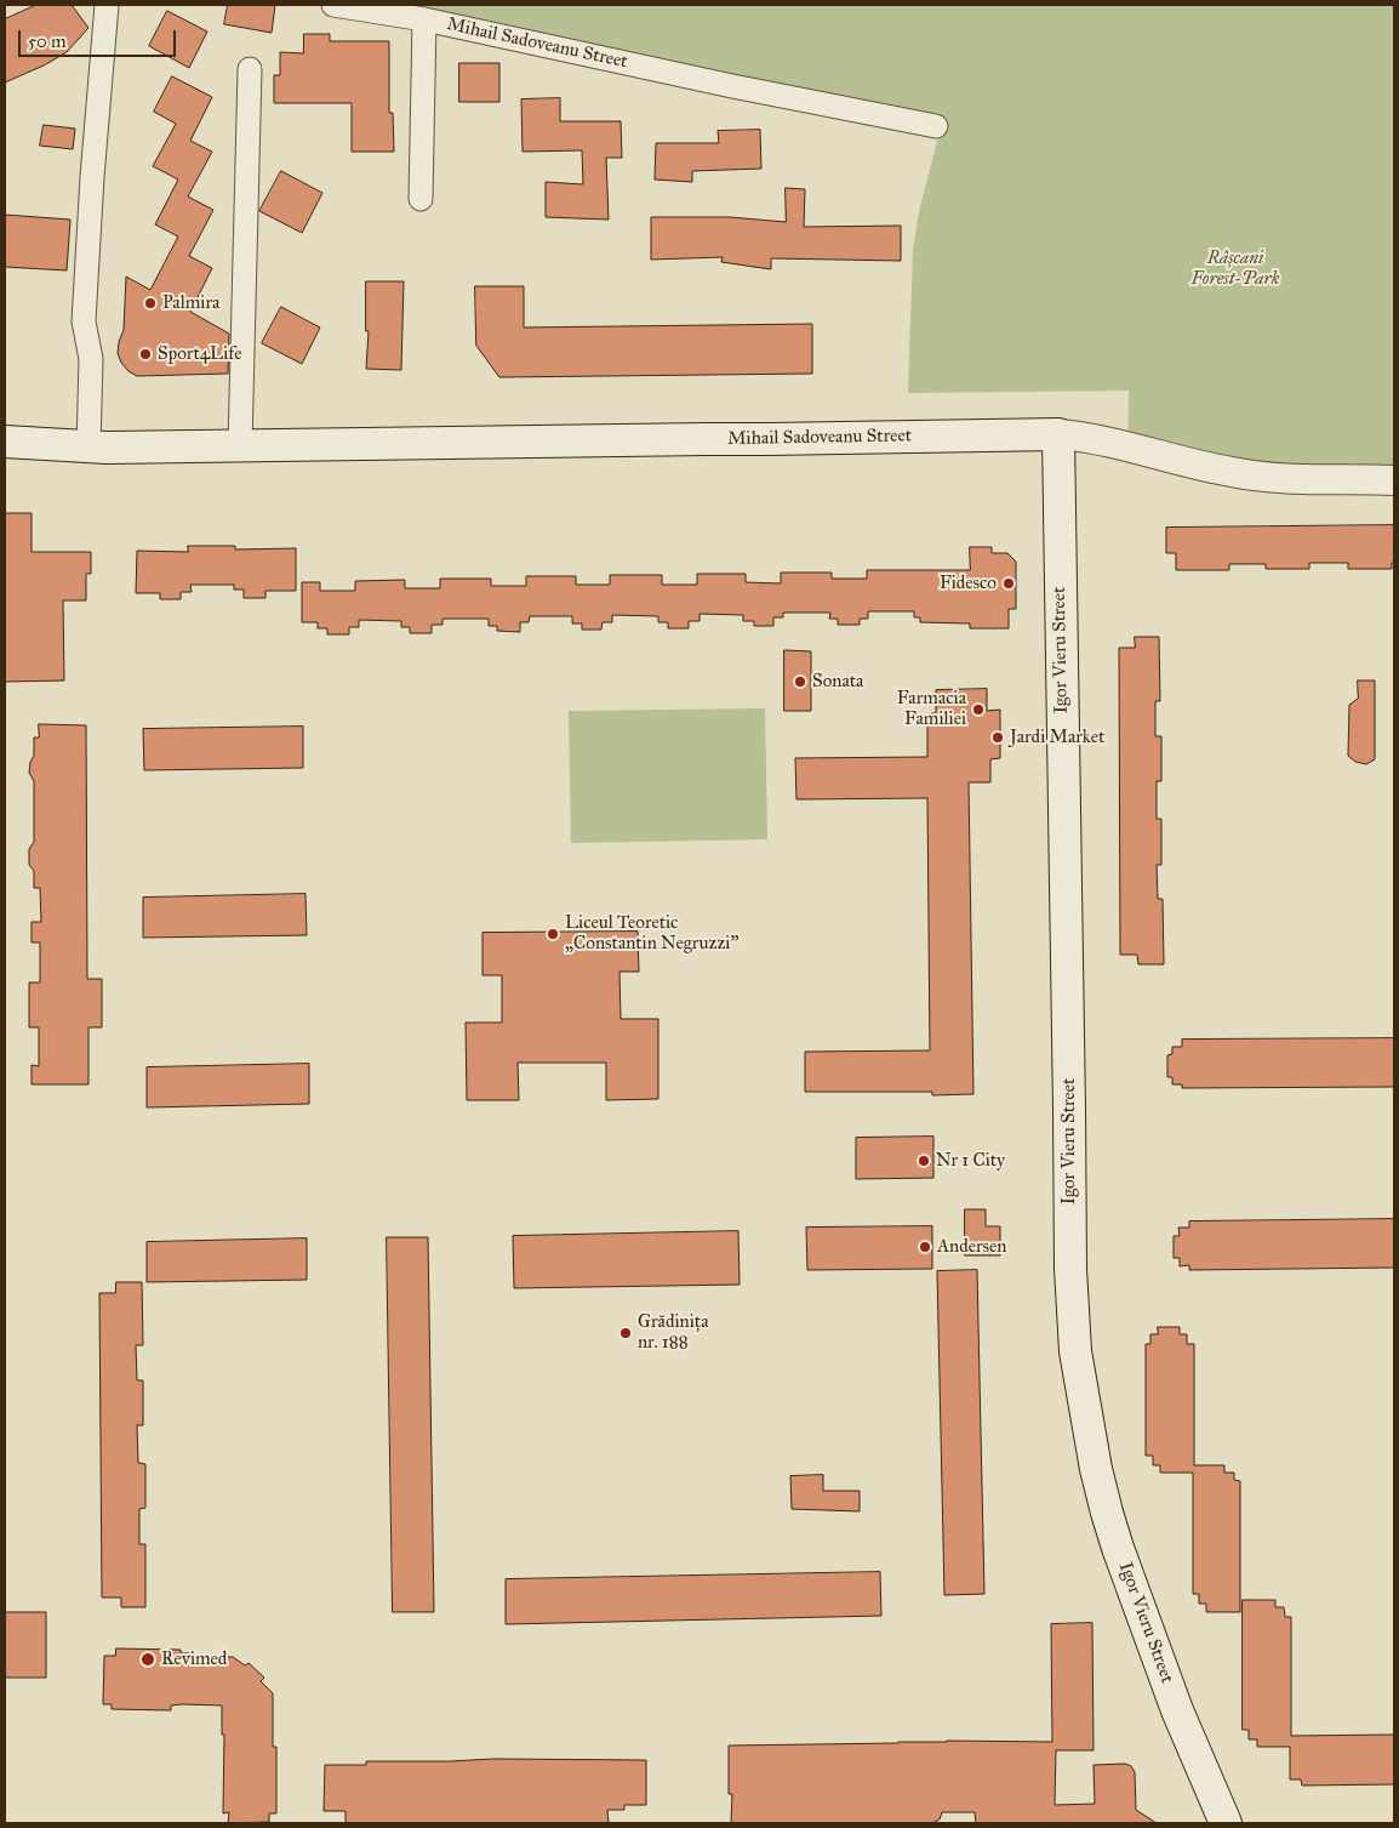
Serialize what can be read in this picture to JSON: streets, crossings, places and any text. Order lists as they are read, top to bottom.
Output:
{
  "streets": {
    "main road": ["Mihail Sadoveanu Street", "Igor Vieru Street"]
  },
  "crossings": [
    ["Mihail Sadoveanu Street", "Igor Vieru Street"]
  ],
  "parks": ["Râșcani Forest-Park"],
  "places": [
    "Palmira",
    "Sport4Life",
    "Fidesco",
    "Sonata",
    "Farmacia Familiei",
    "Jardi Market",
    "Liceul Teoretic „Constantin Negruzzi”",
    "Nr 1 City",
    "Andersen",
    "Grădinița nr. 188",
    "Revimed"
  ],
  "scale_bar": "50 m"
}
